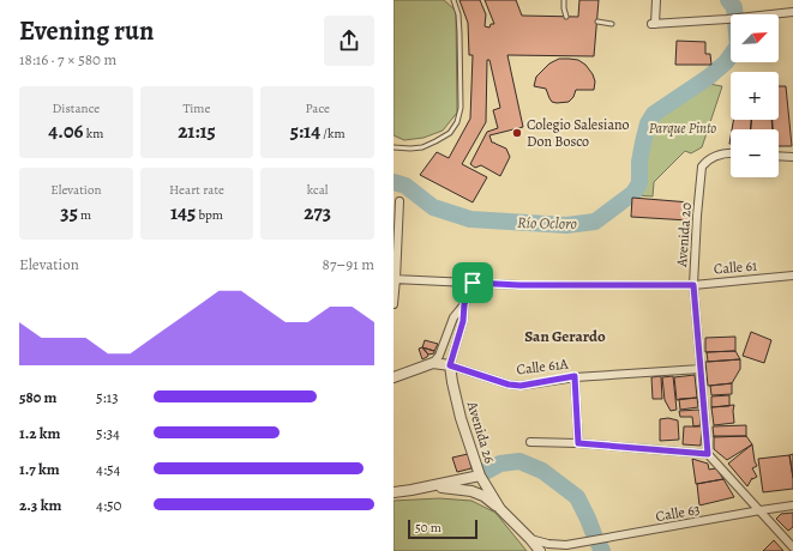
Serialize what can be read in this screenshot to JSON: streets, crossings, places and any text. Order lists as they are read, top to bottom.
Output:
{
  "streets": {
    "street": [
      "Avenida 20",
      "Calle 61",
      "Calle 61A",
      "Avenida 26",
      "Calle 63"
    ]
  },
  "crossings": [
    ["Avenida 20", "Calle 61"],
    ["Avenida 20", "Calle 61A"],
    ["Calle 61", "Avenida 26"],
    ["Calle 61A", "Avenida 26"],
    ["Avenida 26", "Calle 63"]
  ],
  "districts": ["San Gerardo"],
  "water": ["Río Ocloro"],
  "parks": ["Parque Pinto"],
  "places": ["Colegio Salesiano Don Bosco"],
  "scale_bar": "50 m",
  "north": "top right",
  "page": {
    "heading": ["Evening run", "18:16 · 7 × 580 m"],
    "map_buttons": ["+", "−"],
    "stats": [
      ["Distance", "4.06 km"],
      ["Time", "21:15"],
      ["Pace", "5:14 /km"],
      ["Elevation", "35 m"],
      ["Heart rate", "145 bpm"],
      ["kcal", "273"]
    ],
    "chart": ["Elevation", "87–91 m"],
    "list": [
      {
        "name": "580 m",
        "note": "5:13"
      },
      {
        "name": "1.2 km",
        "note": "5:34"
      },
      {
        "name": "1.7 km",
        "note": "4:54"
      },
      {
        "name": "2.3 km",
        "note": "4:50"
      }
    ],
    "scale": "50 m"
  }
}
